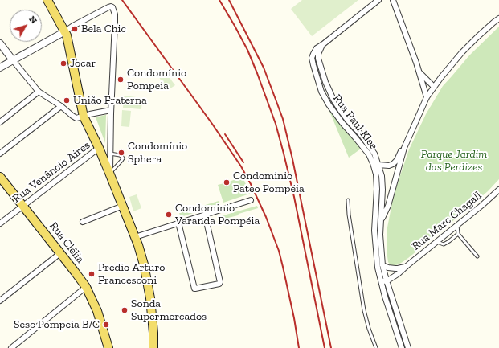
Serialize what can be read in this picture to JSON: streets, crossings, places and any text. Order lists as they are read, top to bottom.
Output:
{
  "streets": {
    "main road": ["Rua Clélia"],
    "street": ["Rua Paul Klee", "Rua Venâncio Aires", "Rua Marc Chagall"]
  },
  "crossings": [
    ["Rua Paul Klee", "Rua Marc Chagall"],
    ["Rua Venâncio Aires", "Rua Clélia"]
  ],
  "parks": ["Parque Jardim das Perdizes"],
  "places": [
    "Bela Chic",
    "Jocar",
    "Condomínio Pompeia",
    "União Fraterna",
    "Condomínio Sphera",
    "Condominio Pateo Pompéia",
    "Condominio Varanda Pompéia",
    "Predio Arturo Francesconi",
    "Sonda Supermercados",
    "Sesc Pompeia B/C"
  ],
  "north": "top right"
}
